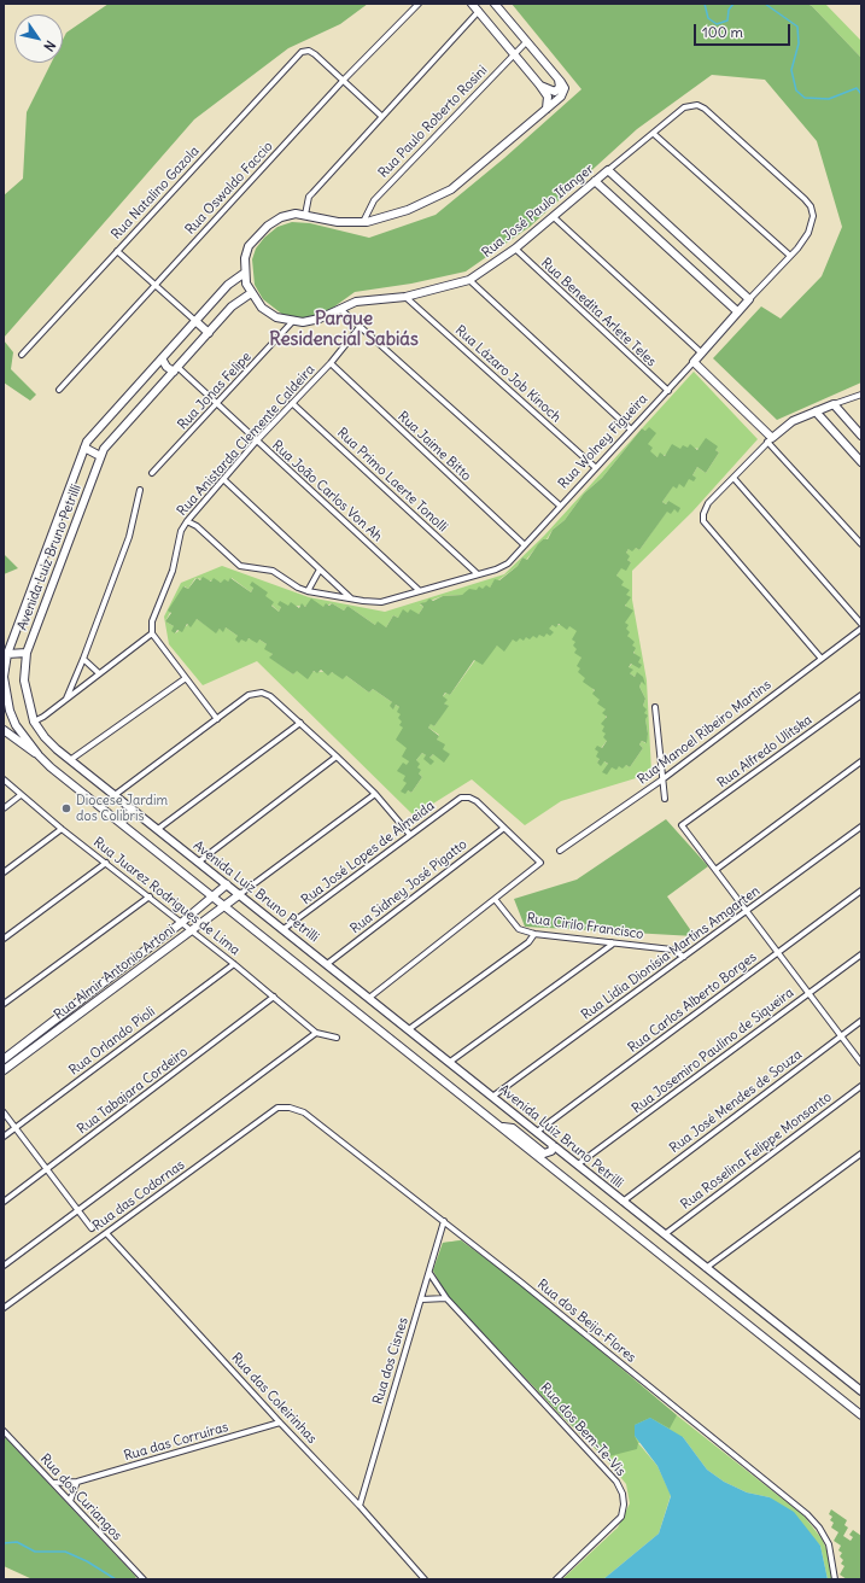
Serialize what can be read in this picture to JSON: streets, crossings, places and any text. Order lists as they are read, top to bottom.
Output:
{
  "streets": {
    "main road": [
      "Rua José Paulo Ifanger",
      "Rua Wolney Figueira",
      "Avenida Luiz Bruno Petrilli",
      "Rua Almir Antonio Artoni"
    ],
    "street": [
      "Rua Paulo Roberto Rosini",
      "Rua Oswaldo Faccio",
      "Rua Natalino Gazola",
      "Rua Benedita Arlete Teles",
      "Rua Lázaro Job Kinoch",
      "Rua Jonas Felipe",
      "Rua Anistarda Clemente Caldeira",
      "Rua Jaime Bitto",
      "Rua Primo Laerte Tonolli",
      "Rua João Carlos Von Ah",
      "Rua Manoel Ribeiro Martins",
      "Rua Alfredo Ulitska",
      "Rua José Lopes de Almeida",
      "Rua Sidney José Pigatto",
      "Rua Juarez Rodrigues de Lima",
      "Rua Cirilo Francisco",
      "Rua Lídia Dionísia Martins Amgarten",
      "Rua Carlos Alberto Borges",
      "Rua Orlando Pioli",
      "Rua Josemiro Paulino de Siqueira",
      "Rua Tabajara Cordeiro",
      "Rua José Mendes de Souza",
      "Rua Roselina Felippe Monsanto",
      "Rua das Codornas",
      "Rua dos Beija-Flores",
      "Rua dos Cisnes",
      "Rua das Coleirinhas",
      "Rua dos Bem-Te-Vis",
      "Rua das Corruíras",
      "Rua dos Curiangos"
    ]
  },
  "crossings": [
    ["Rua Oswaldo Faccio", "Rua Natalino Gazola"],
    ["Rua José Paulo Ifanger", "Rua Benedita Arlete Teles"],
    ["Rua José Paulo Ifanger", "Rua Lázaro Job Kinoch"],
    ["Rua José Paulo Ifanger", "Rua Jonas Felipe"],
    ["Rua José Paulo Ifanger", "Rua Wolney Figueira"],
    ["Rua José Paulo Ifanger", "Avenida Luiz Bruno Petrilli"],
    ["Rua Benedita Arlete Teles", "Rua Wolney Figueira"],
    ["Rua Lázaro Job Kinoch", "Rua Wolney Figueira"],
    ["Rua Jonas Felipe", "Rua João Carlos Von Ah"],
    ["Rua Anistarda Clemente Caldeira", "Rua Wolney Figueira"],
    ["Rua Anistarda Clemente Caldeira", "Rua Jaime Bitto"],
    ["Rua Anistarda Clemente Caldeira", "Rua Primo Laerte Tonolli"],
    ["Rua Anistarda Clemente Caldeira", "Rua João Carlos Von Ah"],
    ["Rua Wolney Figueira", "Rua Jaime Bitto"],
    ["Rua Wolney Figueira", "Rua Primo Laerte Tonolli"],
    ["Rua Wolney Figueira", "Rua João Carlos Von Ah"],
    ["Rua João Carlos Von Ah", "Avenida Luiz Bruno Petrilli"],
    ["Avenida Luiz Bruno Petrilli", "Rua José Lopes de Almeida"],
    ["Avenida Luiz Bruno Petrilli", "Rua Sidney José Pigatto"],
    ["Avenida Luiz Bruno Petrilli", "Rua Lídia Dionísia Martins Amgarten"],
    ["Avenida Luiz Bruno Petrilli", "Rua Almir Antonio Artoni"],
    ["Avenida Luiz Bruno Petrilli", "Rua Carlos Alberto Borges"],
    ["Avenida Luiz Bruno Petrilli", "Rua Josemiro Paulino de Siqueira"],
    ["Avenida Luiz Bruno Petrilli", "Rua José Mendes de Souza"],
    ["Avenida Luiz Bruno Petrilli", "Rua Roselina Felippe Monsanto"],
    ["Rua José Lopes de Almeida", "Rua Sidney José Pigatto"],
    ["Rua Juarez Rodrigues de Lima", "Rua Almir Antonio Artoni"],
    ["Rua Juarez Rodrigues de Lima", "Rua Orlando Pioli"],
    ["Rua Juarez Rodrigues de Lima", "Rua Tabajara Cordeiro"],
    ["Rua Cirilo Francisco", "Rua Lídia Dionísia Martins Amgarten"],
    ["Rua das Codornas", "Rua dos Beija-Flores"],
    ["Rua das Codornas", "Rua das Coleirinhas"],
    ["Rua dos Beija-Flores", "Rua dos Cisnes"],
    ["Rua dos Cisnes", "Rua das Coleirinhas"],
    ["Rua dos Cisnes", "Rua dos Bem-Te-Vis"],
    ["Rua das Coleirinhas", "Rua das Corruíras"],
    ["Rua das Corruíras", "Rua dos Curiangos"]
  ],
  "districts": ["Parque Residencial Sabiás"],
  "places": ["Diocese Jardim dos Colibris"],
  "scale_bar": "100 m",
  "north": "bottom right"
}
